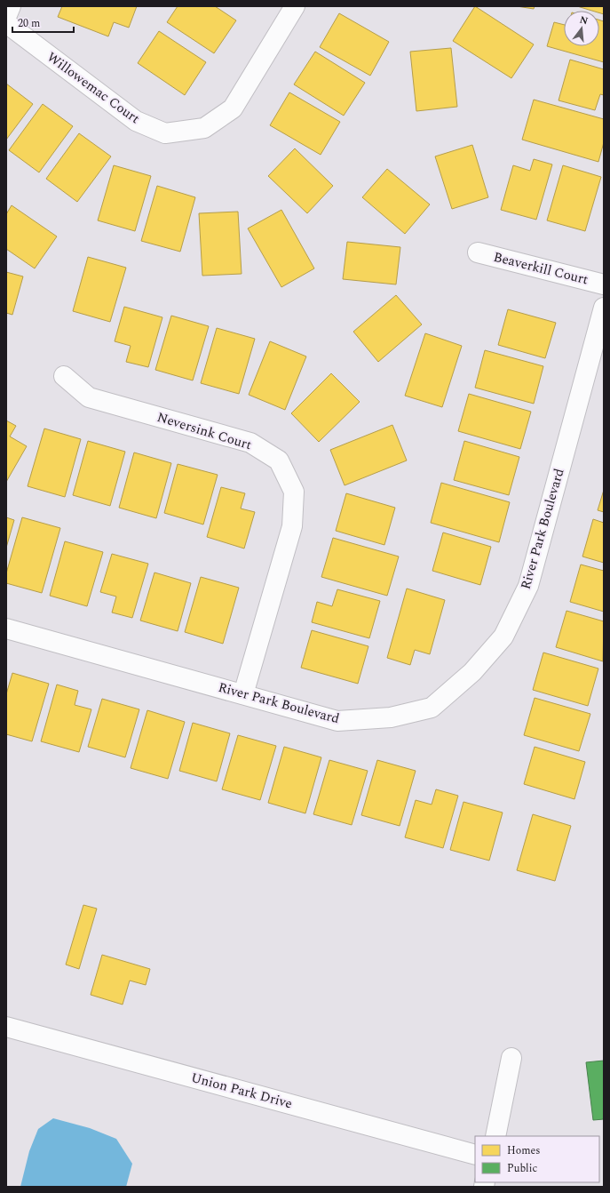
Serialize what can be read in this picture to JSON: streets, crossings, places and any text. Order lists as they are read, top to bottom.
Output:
{
  "streets": {
    "street": [
      "Willowemac Court",
      "Beaverkill Court",
      "Neversink Court",
      "River Park Boulevard",
      "Union Park Drive"
    ]
  },
  "crossings": [
    ["Neversink Court", "River Park Boulevard"]
  ],
  "legend": ["Homes", "Public"],
  "scale_bar": "20 m",
  "north": "top"
}
